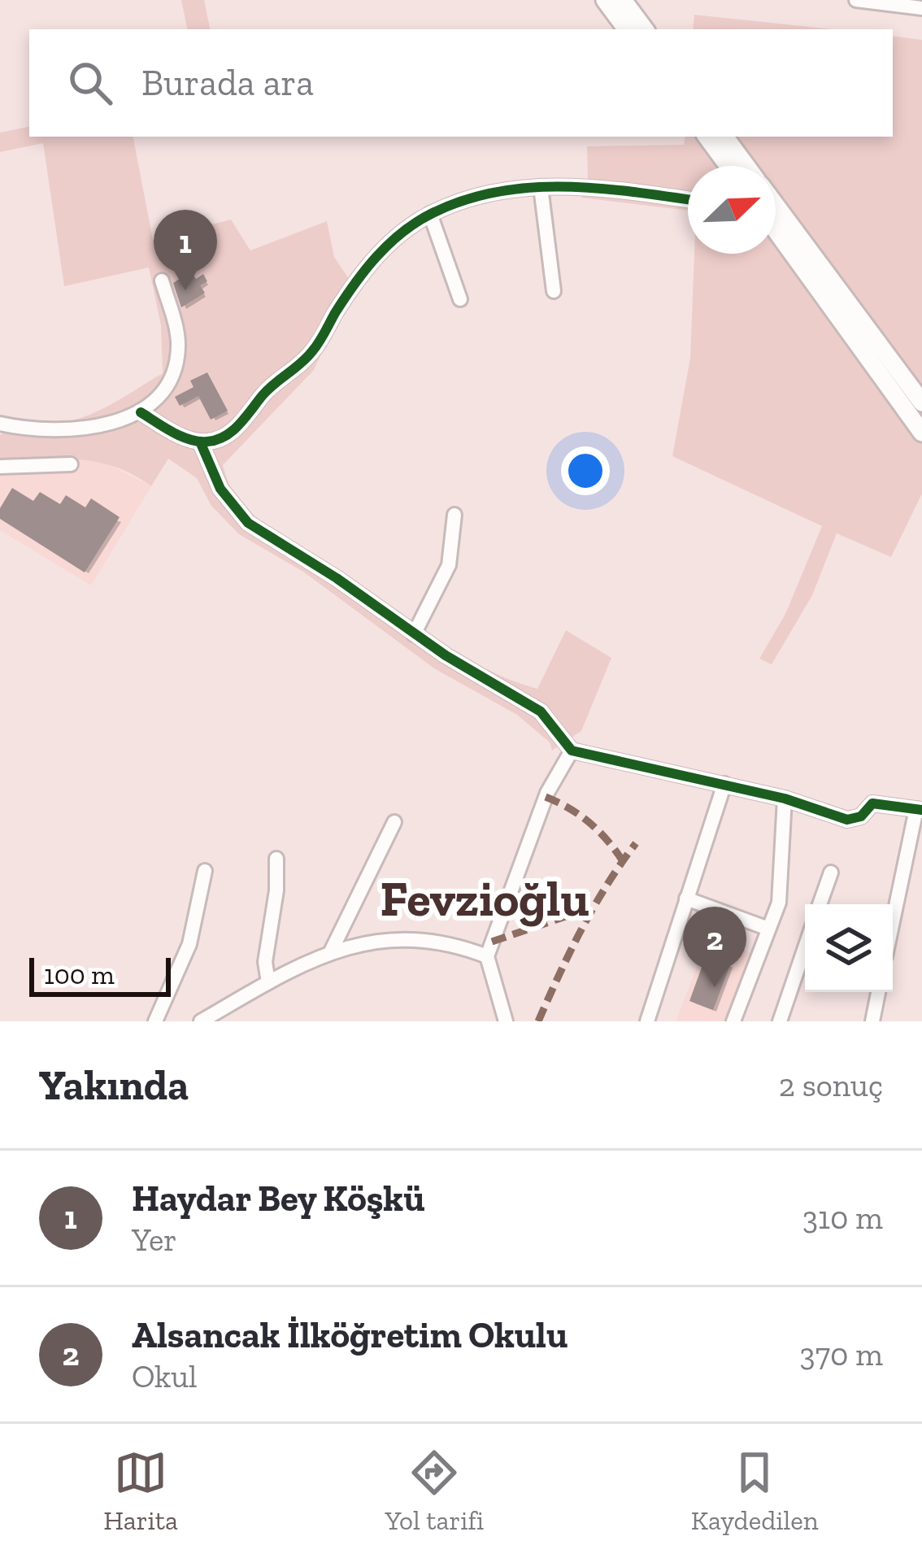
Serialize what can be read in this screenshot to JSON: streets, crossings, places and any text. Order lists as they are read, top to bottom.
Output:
{
  "districts": ["Fevzioğlu"],
  "scale_bar": "100 m",
  "north": "top right",
  "page": {
    "search": "Burada ara",
    "pins": ["1", "2"],
    "scale": "100 m",
    "heading": ["Yakında", "2 sonuç"],
    "list": [
      {
        "mark": "1",
        "name": "Haydar Bey Köşkü",
        "note": "Yer",
        "value": "310 m"
      },
      {
        "mark": "2",
        "name": "Alsancak İlköğretim Okulu",
        "note": "Okul",
        "value": "370 m"
      }
    ],
    "nav": ["Harita", "Yol tarifi", "Kaydedilen"]
  }
}
